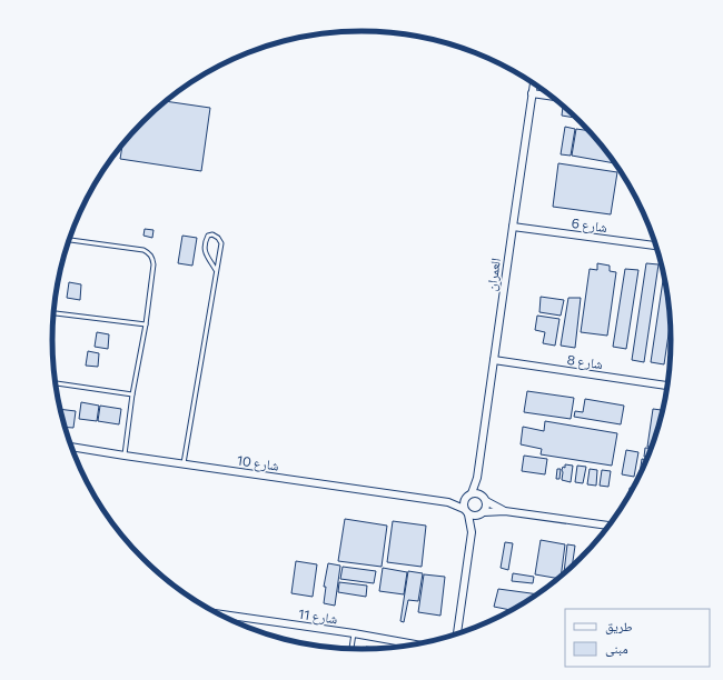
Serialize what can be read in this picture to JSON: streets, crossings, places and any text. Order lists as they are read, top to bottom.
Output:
{
  "streets": {
    "street": [
      "شارع 6",
      "العمران",
      "شارع 8",
      "شارع 10",
      "شارع 11"
    ]
  },
  "crossings": [
    ["شارع 6", "العمران"],
    ["العمران", "شارع 8"],
    ["العمران", "شارع 10"]
  ],
  "legend": ["طريق", "مبنى"]
}
